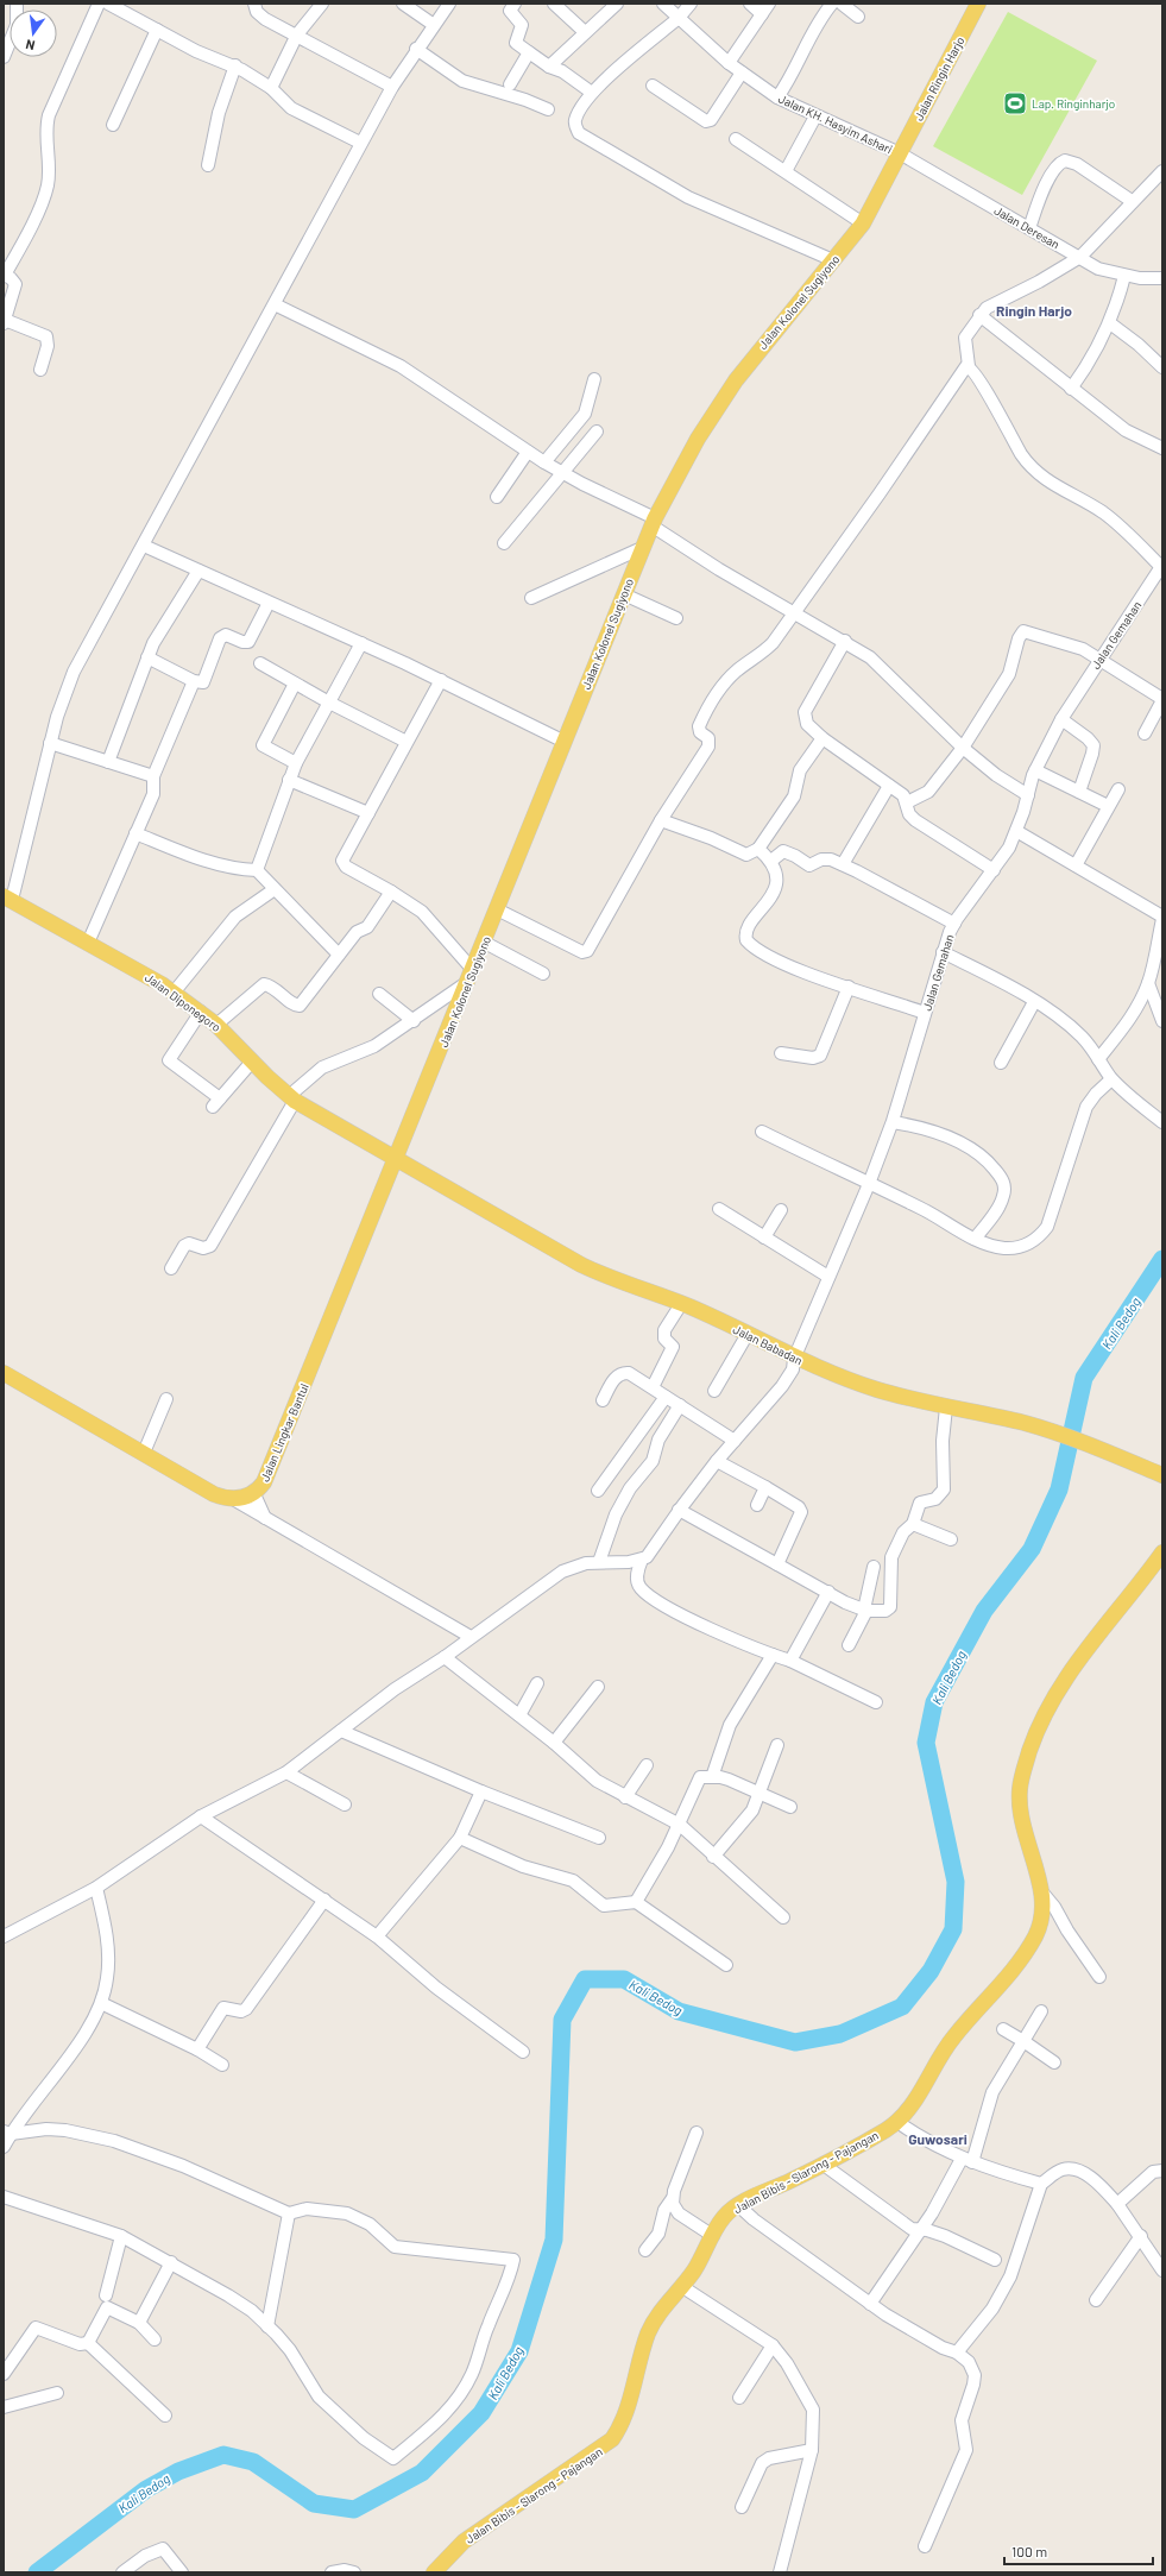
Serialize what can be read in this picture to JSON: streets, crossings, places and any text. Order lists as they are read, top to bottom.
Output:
{
  "streets": {
    "main road": [
      "Jalan Ringin Harjo",
      "Jalan Kolonel Sugiyono",
      "Jalan Diponegoro",
      "Jalan Babadan",
      "Jalan Lingkar Bantul",
      "Jalan Bibis - Slarong - Pajangan"
    ],
    "street": ["Jalan KH. Hasyim Ashari", "Jalan Deresan", "Jalan Gemahan"]
  },
  "crossings": [
    ["Jalan Ringin Harjo", "Jalan KH. Hasyim Ashari"],
    ["Jalan Ringin Harjo", "Jalan Deresan"],
    ["Jalan Ringin Harjo", "Jalan Kolonel Sugiyono"],
    ["Jalan KH. Hasyim Ashari", "Jalan Deresan"],
    ["Jalan KH. Hasyim Ashari", "Jalan Kolonel Sugiyono"],
    ["Jalan Deresan", "Jalan Kolonel Sugiyono"],
    ["Jalan Kolonel Sugiyono", "Jalan Diponegoro"],
    ["Jalan Kolonel Sugiyono", "Jalan Babadan"],
    ["Jalan Kolonel Sugiyono", "Jalan Lingkar Bantul"],
    ["Jalan Gemahan", "Jalan Babadan"],
    ["Jalan Diponegoro", "Jalan Babadan"],
    ["Jalan Diponegoro", "Jalan Lingkar Bantul"],
    ["Jalan Babadan", "Jalan Lingkar Bantul"]
  ],
  "districts": ["Ringin Harjo", "Guwosari"],
  "water": ["Kali Bedog"],
  "places": {
    "sports": ["Lap. Ringinharjo"]
  },
  "scale_bar": "100 m",
  "north": "bottom"
}
